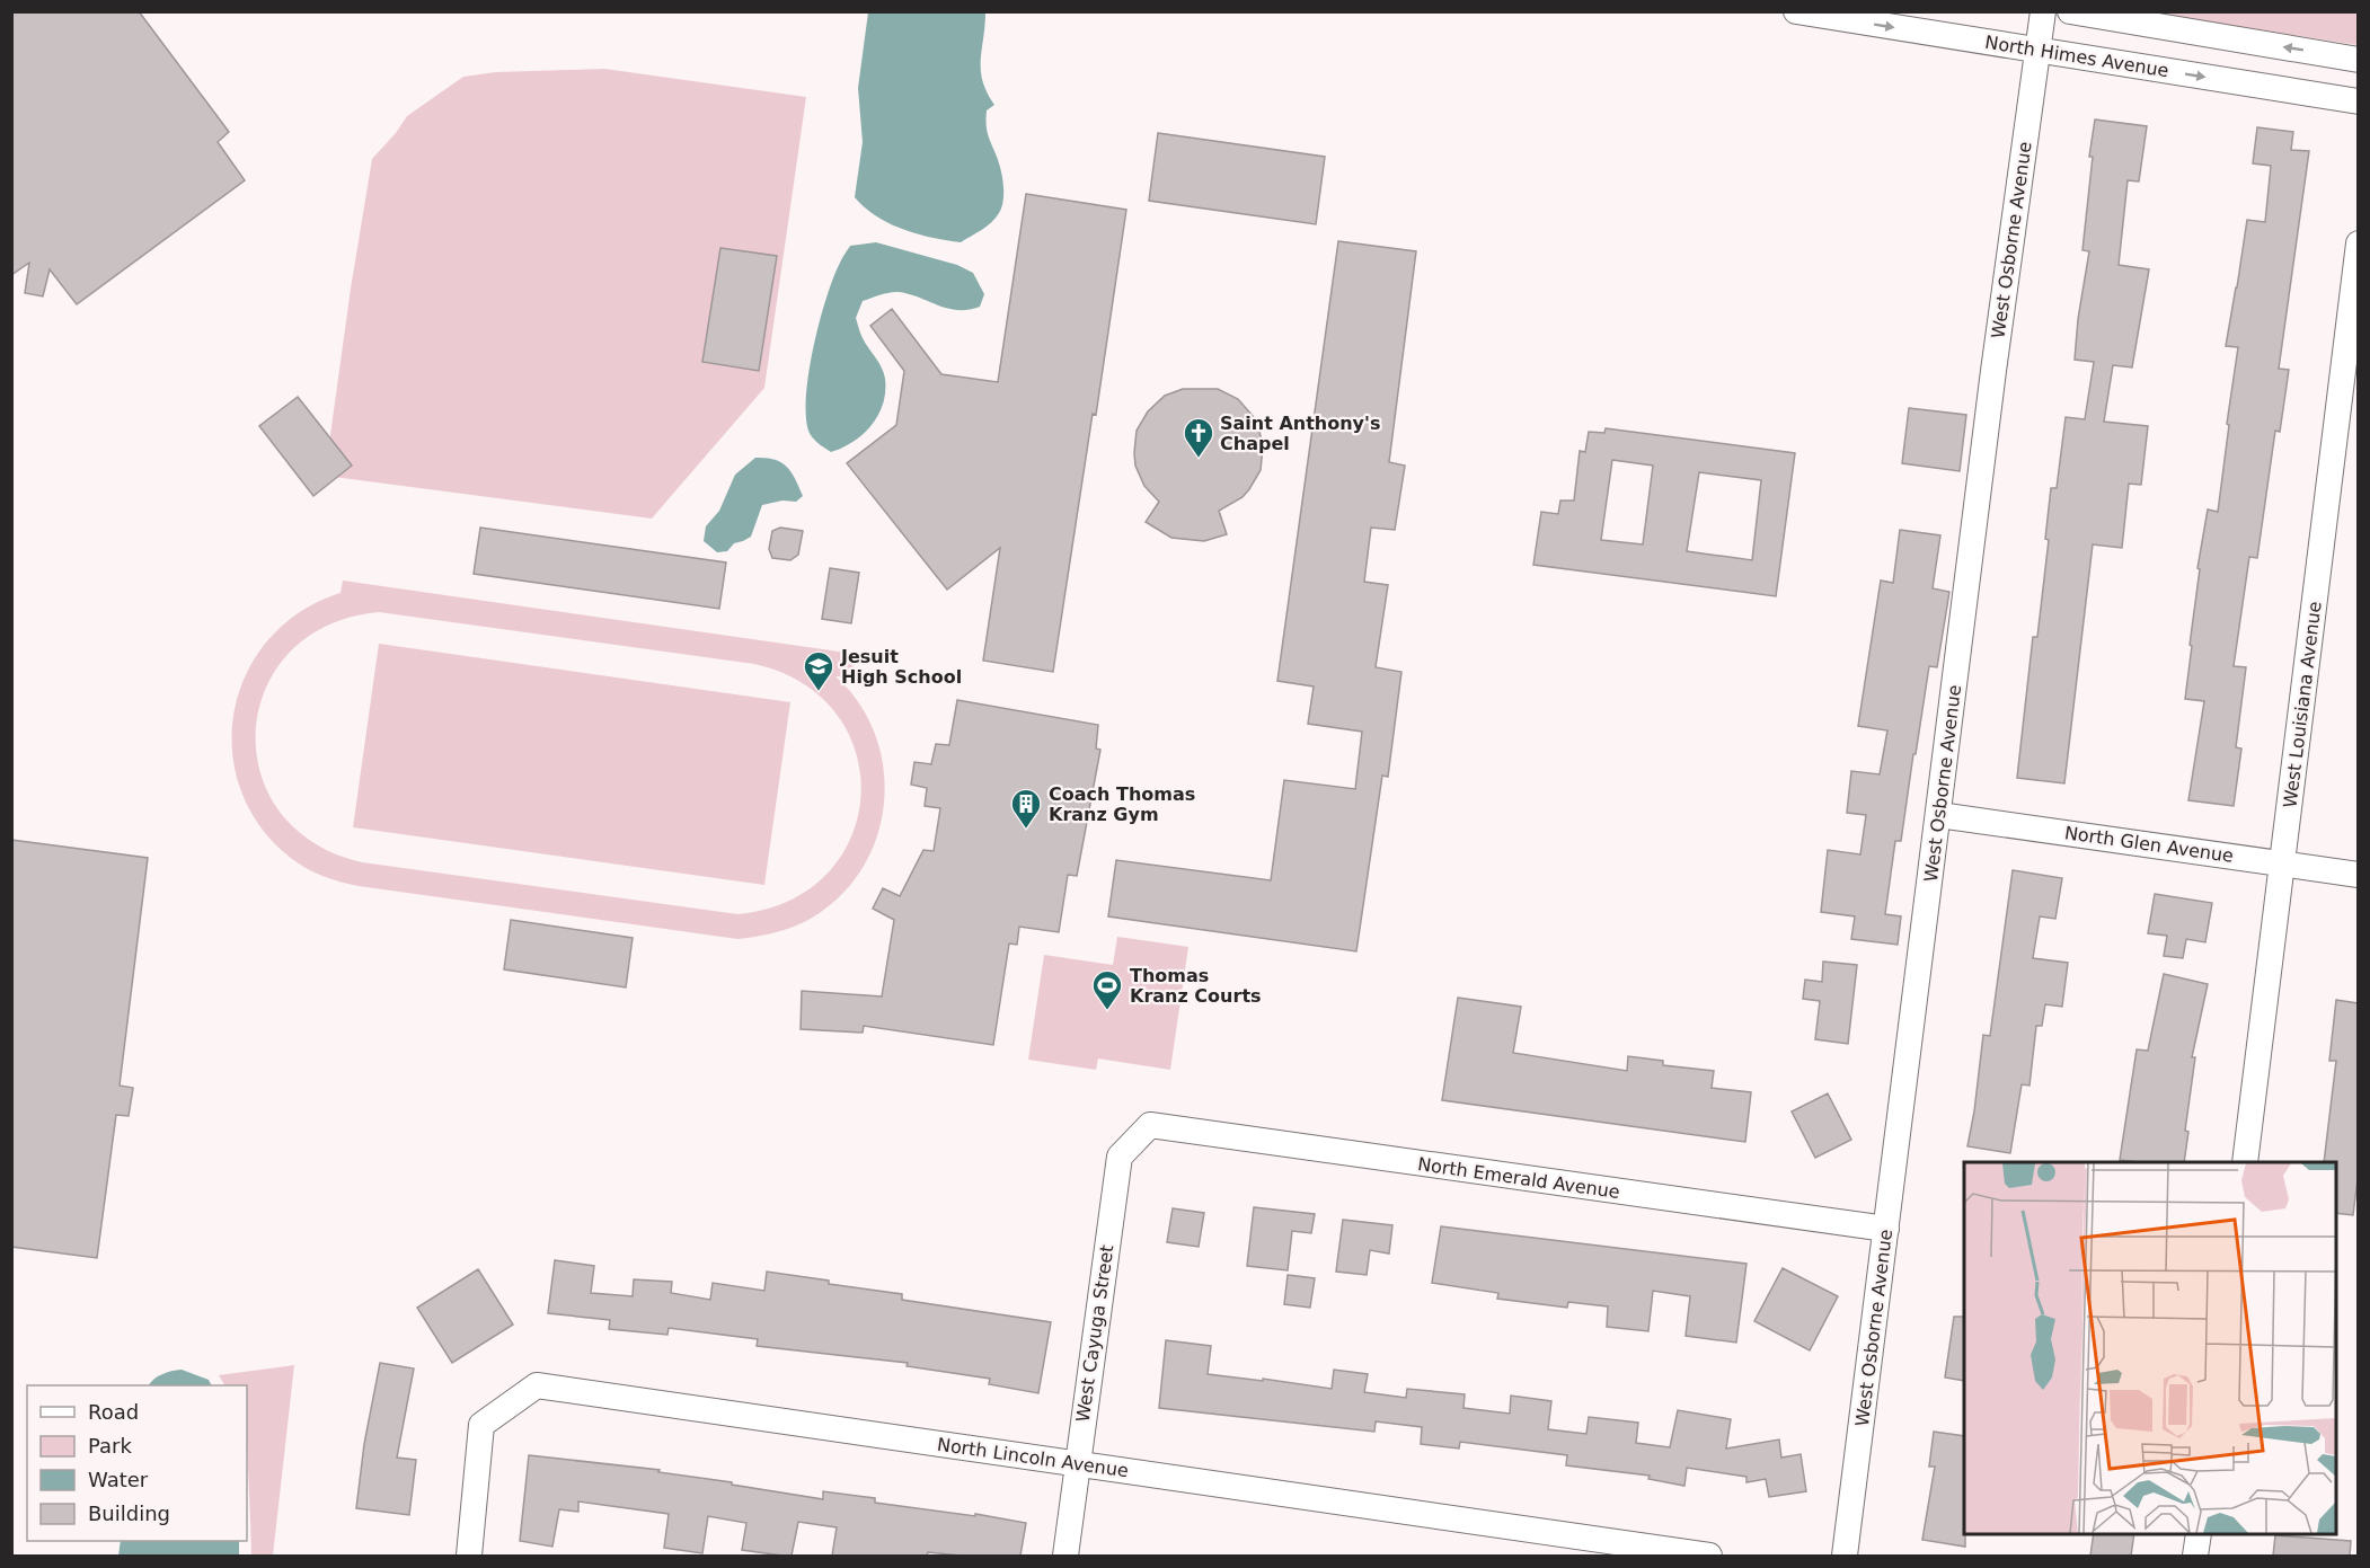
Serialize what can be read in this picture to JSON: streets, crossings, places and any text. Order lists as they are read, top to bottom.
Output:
{
  "streets": {
    "street": [
      "North Himes Avenue",
      "West Osborne Avenue",
      "West Louisiana Avenue",
      "North Glen Avenue",
      "North Emerald Avenue",
      "West Cayuga Street",
      "North Lincoln Avenue"
    ]
  },
  "crossings": [
    ["North Himes Avenue", "West Osborne Avenue"],
    ["West Osborne Avenue", "North Glen Avenue"],
    ["West Osborne Avenue", "North Emerald Avenue"],
    ["West Louisiana Avenue", "North Glen Avenue"],
    ["North Emerald Avenue", "West Cayuga Street"],
    ["West Cayuga Street", "North Lincoln Avenue"]
  ],
  "places": {
    "church": ["Saint Anthony's Chapel"],
    "school or university": ["Jesuit High School"],
    "building": ["Coach Thomas Kranz Gym"],
    "sports": ["Thomas Kranz Courts"]
  },
  "legend": [
    "Road",
    "Park",
    "Water",
    "Building"
  ]
}
